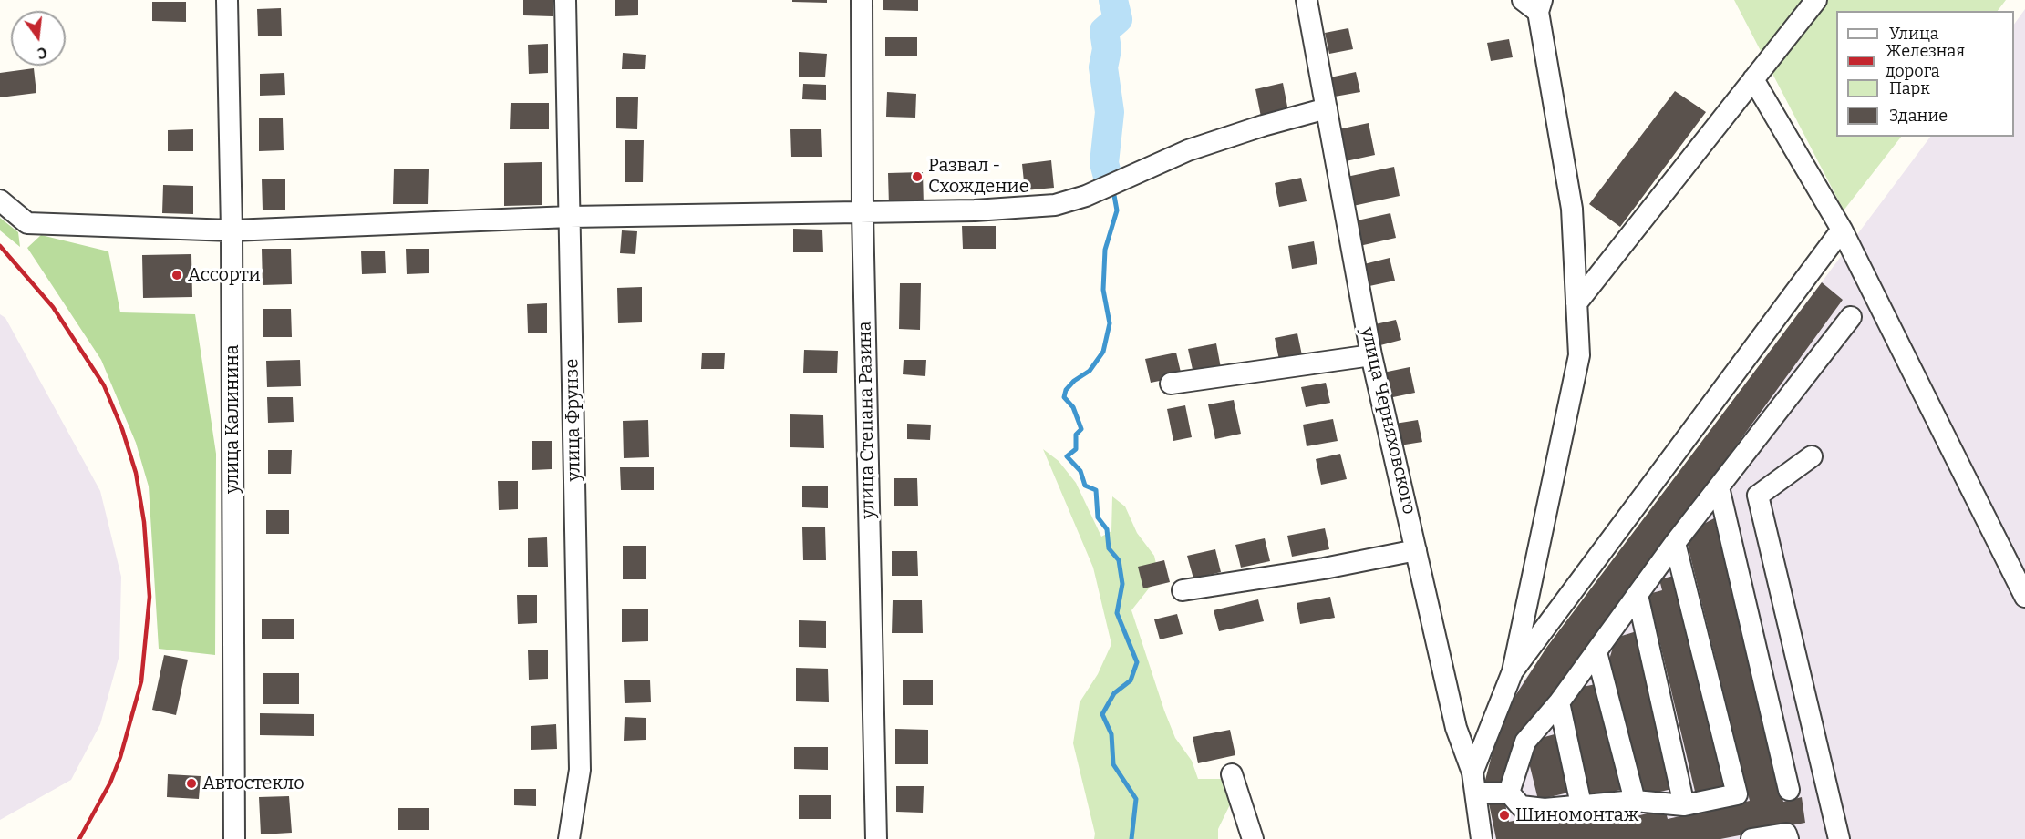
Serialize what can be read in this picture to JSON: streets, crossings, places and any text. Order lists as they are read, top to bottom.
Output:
{
  "streets": {
    "street": [
      "улица Калинина",
      "улица Фрунзе",
      "улица Степана Разина",
      "улица Черняховского"
    ]
  },
  "places": [
    "Развал - Схождение",
    "Ассорти",
    "Автостекло",
    "Шиномонтаж"
  ],
  "legend": [
    "Улица",
    "Железная дорога",
    "Парк",
    "Здание"
  ],
  "north": "bottom"
}
